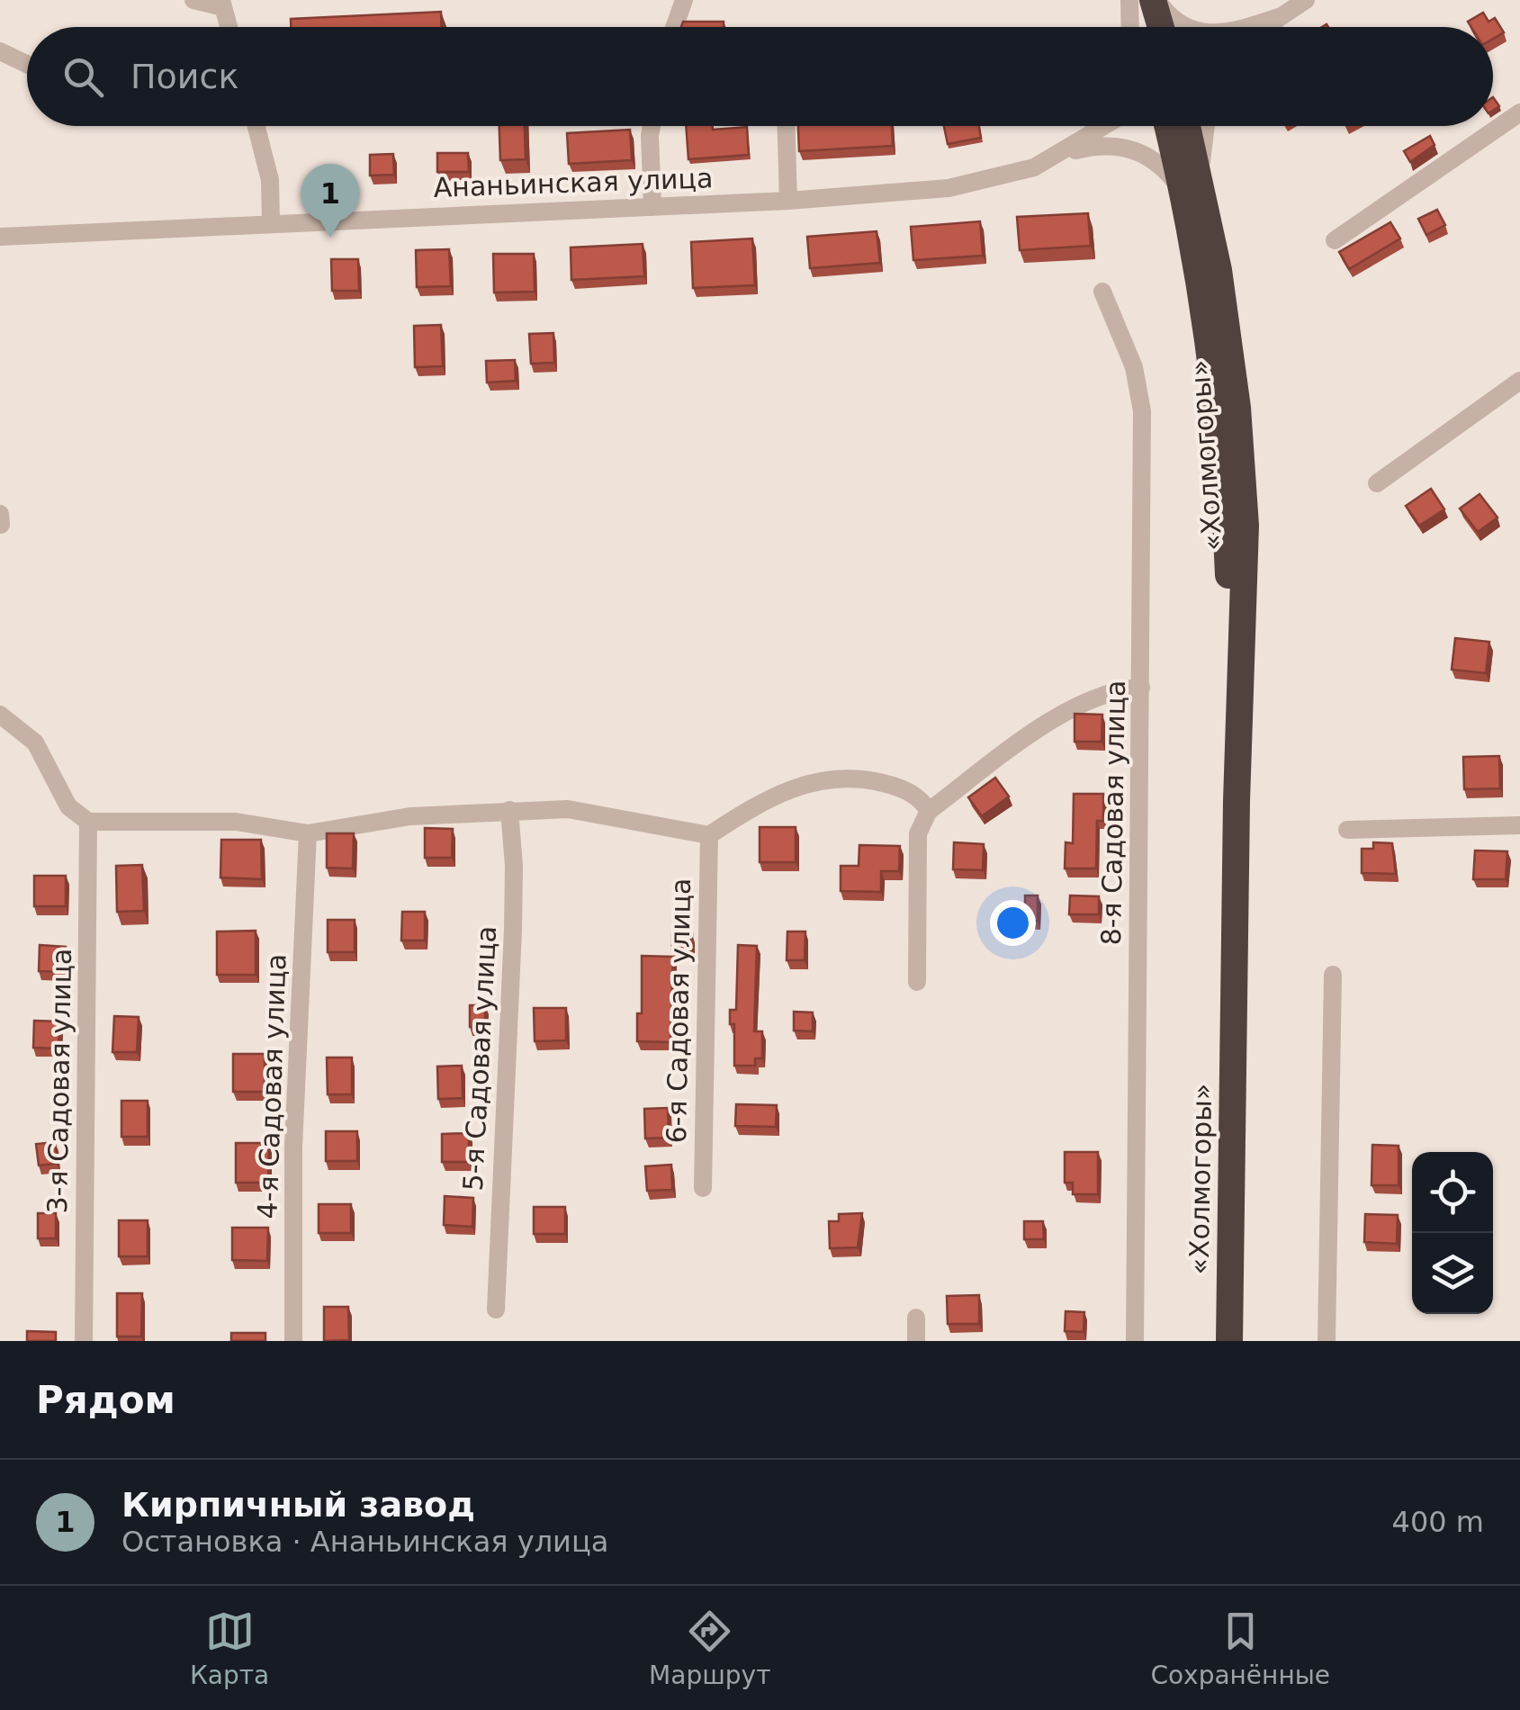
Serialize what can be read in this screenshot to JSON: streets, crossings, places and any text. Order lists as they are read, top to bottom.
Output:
{
  "streets": {
    "highway": ["«Холмогоры»"],
    "street": [
      "Ананьинская улица",
      "8-я Садовая улица",
      "6-я Садовая улица",
      "5-я Садовая улица",
      "3-я Садовая улица",
      "4-я Садовая улица"
    ]
  },
  "page": {
    "search": "Поиск",
    "pins": "1",
    "heading": "Рядом",
    "list": [
      {
        "mark": "1",
        "name": "Кирпичный завод",
        "note": "Остановка · Ананьинская улица",
        "value": "400 m"
      }
    ],
    "nav": ["Карта", "Маршрут", "Сохранённые"]
  }
}
